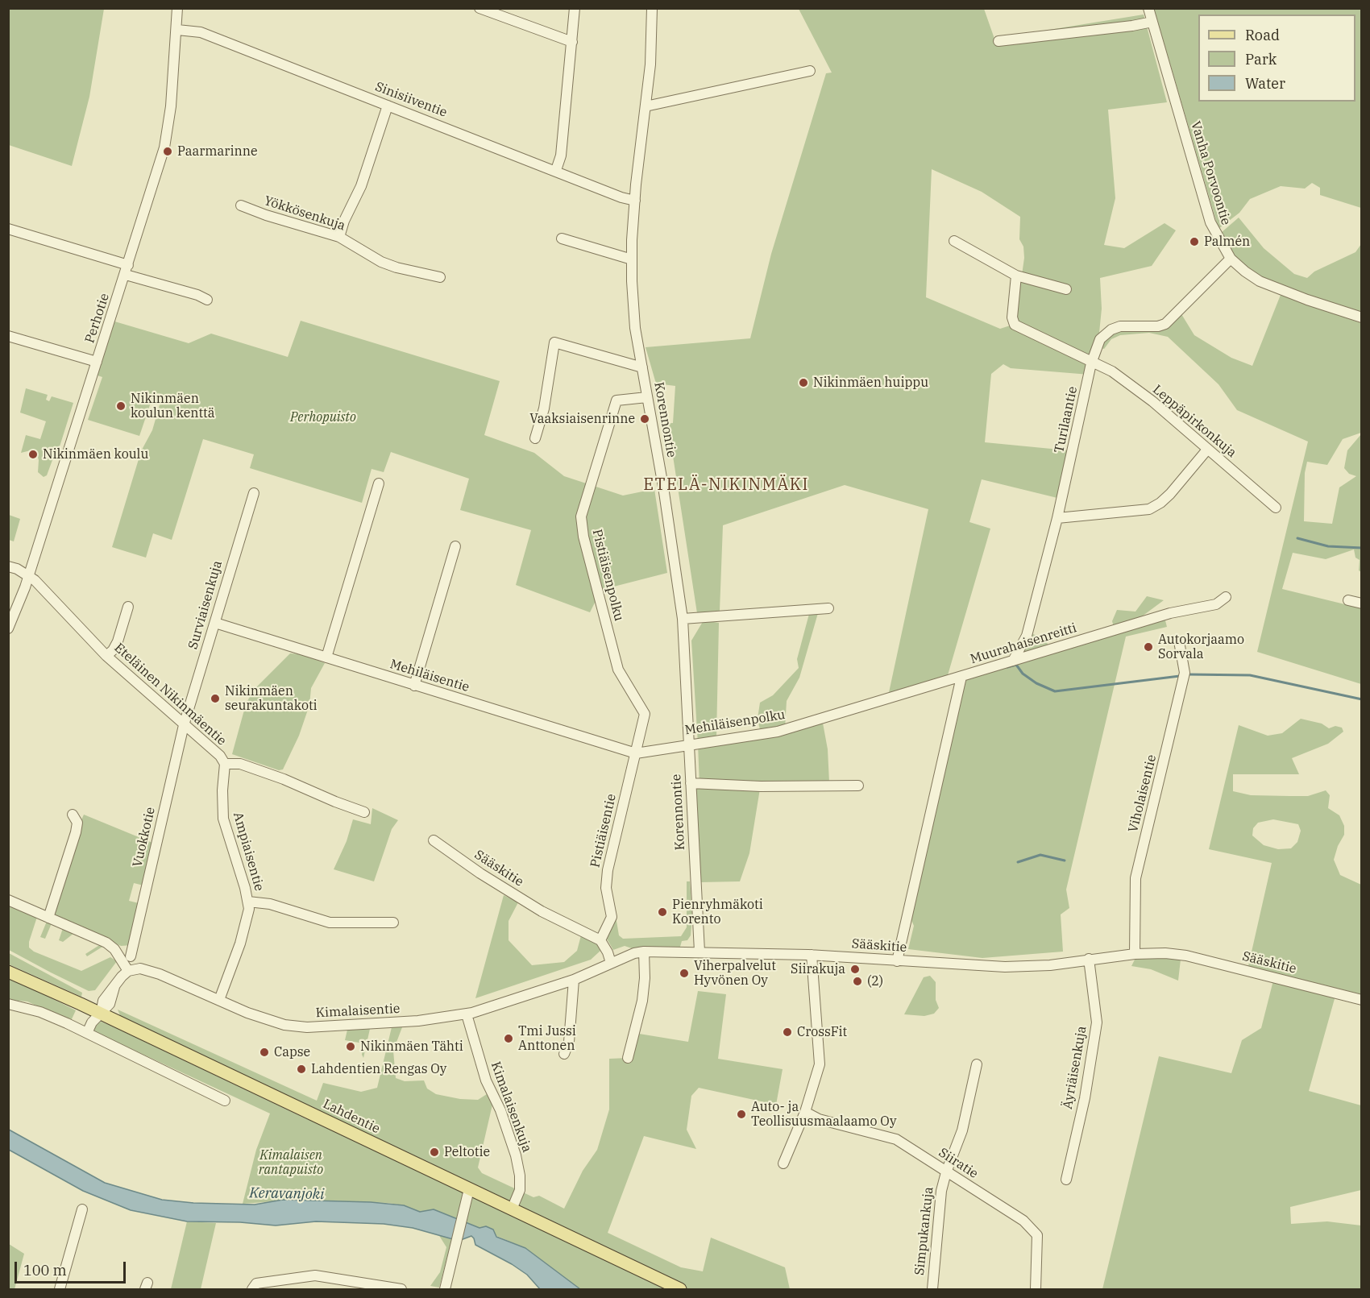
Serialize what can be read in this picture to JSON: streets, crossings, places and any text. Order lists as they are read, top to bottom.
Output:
{
  "streets": {
    "main road": ["Lahdentie"],
    "street": [
      "Sinisiiventie",
      "Vanha Porvoontie",
      "Yökkösenkuja",
      "Perhotie",
      "Korennontie",
      "Turilaantie",
      "Leppäpirkonkuja",
      "Pistiäisenpolku",
      "Surviaisenkuja",
      "Muurahaisenreitti",
      "Mehiläisentie",
      "Eteläinen Nikinmäentie",
      "Mehiläisenpolku",
      "Viholaisentie",
      "Pistiäisentie",
      "Vuokkotie",
      "Ampiaisentie",
      "Sääskitie",
      "Kimalaisentie",
      "Äyriäisenkuja",
      "Kimalaisenkuja",
      "Siiratie",
      "Simpukankuja"
    ]
  },
  "crossings": [
    ["Sinisiiventie", "Perhotie"],
    ["Sinisiiventie", "Korennontie"],
    ["Vanha Porvoontie", "Turilaantie"],
    ["Perhotie", "Eteläinen Nikinmäentie"],
    ["Korennontie", "Pistiäisenpolku"],
    ["Korennontie", "Mehiläisenpolku"],
    ["Korennontie", "Sääskitie"],
    ["Turilaantie", "Leppäpirkonkuja"],
    ["Turilaantie", "Muurahaisenreitti"],
    ["Pistiäisenpolku", "Mehiläisentie"],
    ["Pistiäisenpolku", "Mehiläisenpolku"],
    ["Pistiäisenpolku", "Pistiäisentie"],
    ["Surviaisenkuja", "Mehiläisentie"],
    ["Surviaisenkuja", "Eteläinen Nikinmäentie"],
    ["Surviaisenkuja", "Vuokkotie"],
    ["Muurahaisenreitti", "Mehiläisenpolku"],
    ["Muurahaisenreitti", "Sääskitie"],
    ["Mehiläisentie", "Mehiläisenpolku"],
    ["Mehiläisentie", "Pistiäisentie"],
    ["Eteläinen Nikinmäentie", "Vuokkotie"],
    ["Eteläinen Nikinmäentie", "Ampiaisentie"],
    ["Mehiläisenpolku", "Pistiäisentie"],
    ["Viholaisentie", "Sääskitie"],
    ["Pistiäisentie", "Sääskitie"],
    ["Ampiaisentie", "Kimalaisentie"],
    ["Sääskitie", "Kimalaisentie"],
    ["Sääskitie", "Äyriäisenkuja"],
    ["Kimalaisentie", "Kimalaisenkuja"],
    ["Kimalaisenkuja", "Lahdentie"],
    ["Siiratie", "Simpukankuja"]
  ],
  "districts": ["ETELÄ-NIKINMÄKI"],
  "water": ["Keravanjoki"],
  "parks": ["Perhopuisto", "Kimalaisen rantapuisto"],
  "places": [
    "Paarmarinne",
    "Palmén",
    "Nikinmäen huippu",
    "Nikinmäen koulun kenttä",
    "Vaaksiaisenrinne",
    "Nikinmäen koulu",
    "Autokorjaamo Sorvala",
    "Nikinmäen seurakuntakoti",
    "Pienryhmäkoti Korento",
    "Siirakuja",
    "Viherpalvelut Hyvönen Oy",
    "(2)",
    "CrossFit",
    "Tmi Jussi Anttonen",
    "Nikinmäen Tähti",
    "Capse",
    "Lahdentien Rengas Oy",
    "Auto- ja Teollisuusmaalaamo Oy",
    "Peltotie"
  ],
  "legend": ["Road", "Park", "Water"],
  "scale_bar": "100 m"
}
